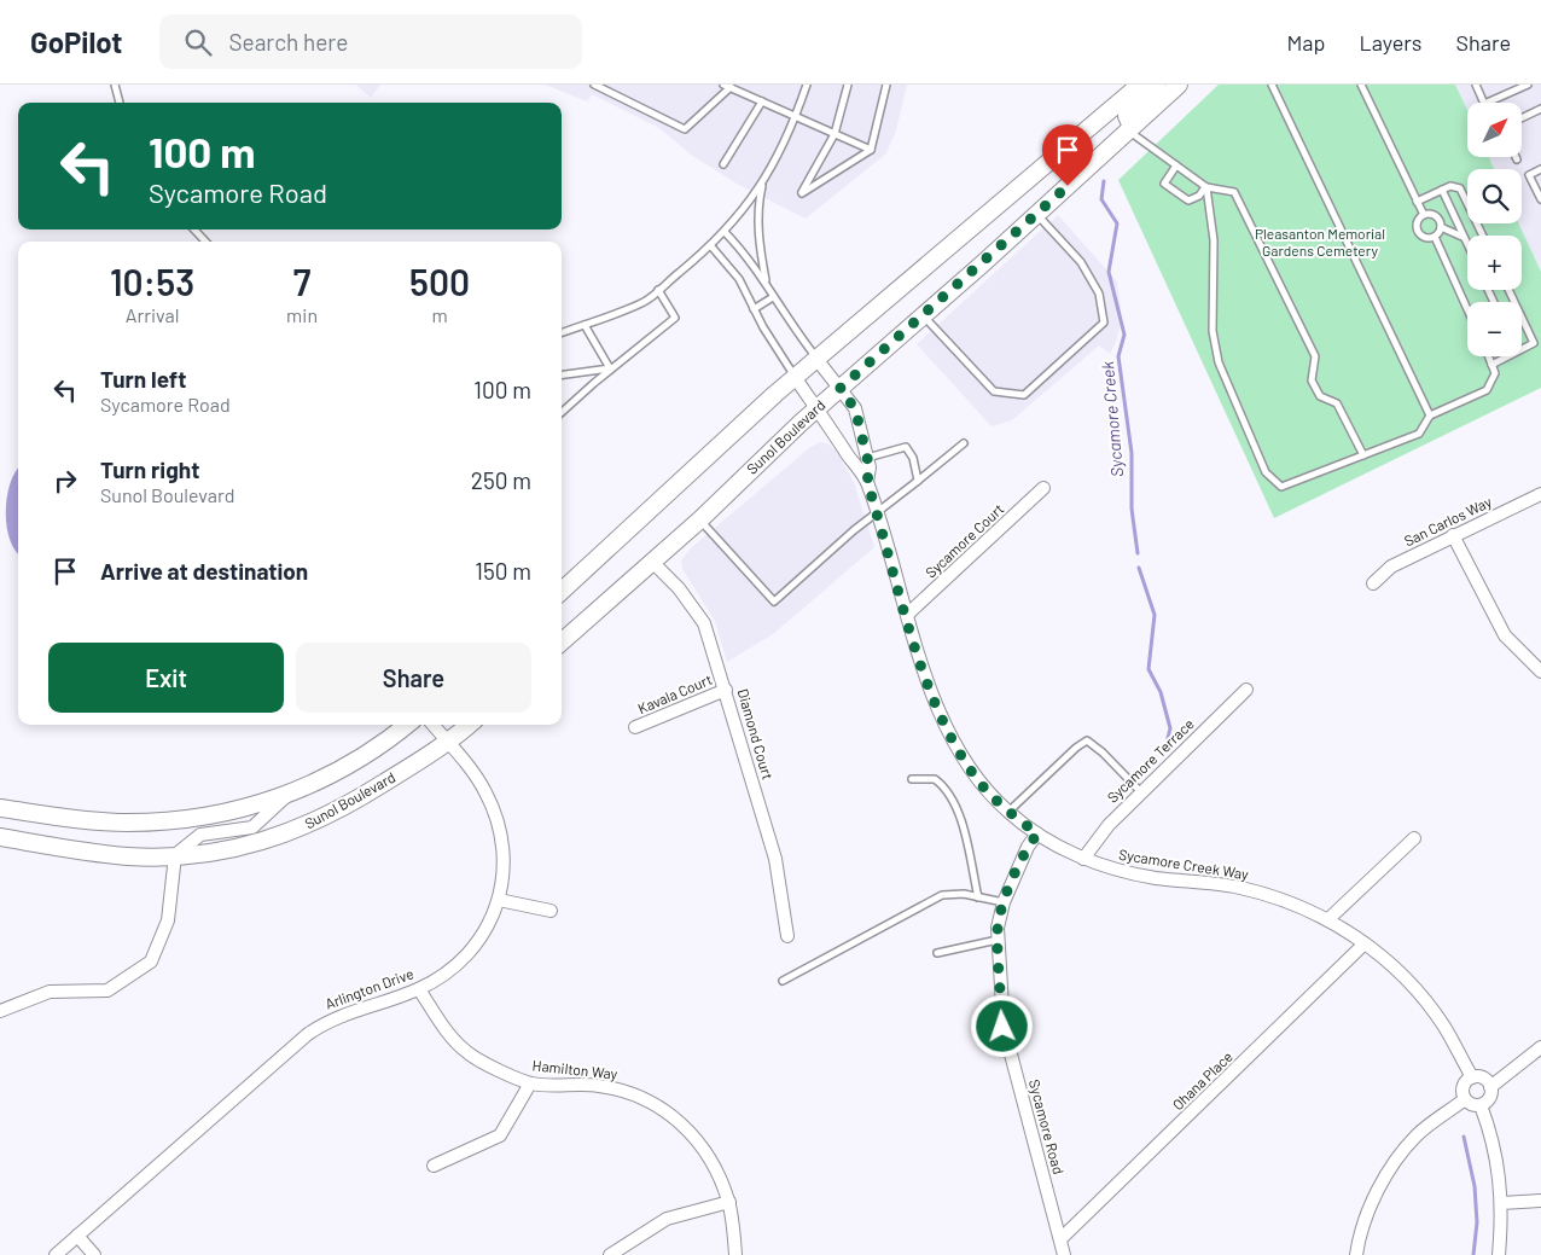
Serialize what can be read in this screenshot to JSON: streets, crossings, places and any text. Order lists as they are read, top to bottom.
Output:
{
  "streets": {
    "main road": ["Sunol Boulevard"],
    "street": [
      "San Carlos Way",
      "Sycamore Court",
      "Kavala Court",
      "Diamond Court",
      "Sycamore Terrace",
      "Sycamore Creek Way",
      "Arlington Drive",
      "Hamilton Way",
      "Ohana Place",
      "Sycamore Road"
    ]
  },
  "crossings": [
    ["Sunol Boulevard", "Diamond Court"],
    ["Sunol Boulevard", "Arlington Drive"],
    ["Kavala Court", "Diamond Court"],
    ["Sycamore Terrace", "Sycamore Creek Way"],
    ["Sycamore Creek Way", "Ohana Place"],
    ["Sycamore Creek Way", "Sycamore Road"],
    ["Arlington Drive", "Hamilton Way"],
    ["Ohana Place", "Sycamore Road"]
  ],
  "water": ["Sycamore Creek"],
  "parks": ["Pleasanton Memorial Gardens Cemetery"],
  "north": "top right",
  "page": {
    "header": "GoPilot",
    "search": "Search here",
    "nav": ["Map", "Layers", "Share"],
    "map_buttons": ["+", "−"],
    "turn": ["100 m", "Sycamore Road"],
    "eta": [
      "10:53",
      "Arrival",
      "7",
      "min",
      "500",
      "m"
    ],
    "list": [
      {
        "name": "Turn left",
        "note": "Sycamore Road",
        "value": "100 m"
      },
      {
        "name": "Turn right",
        "note": "Sunol Boulevard",
        "value": "250 m"
      },
      {
        "name": "Arrive at destination",
        "value": "150 m"
      }
    ],
    "buttons": ["Exit", "Share"]
  }
}
